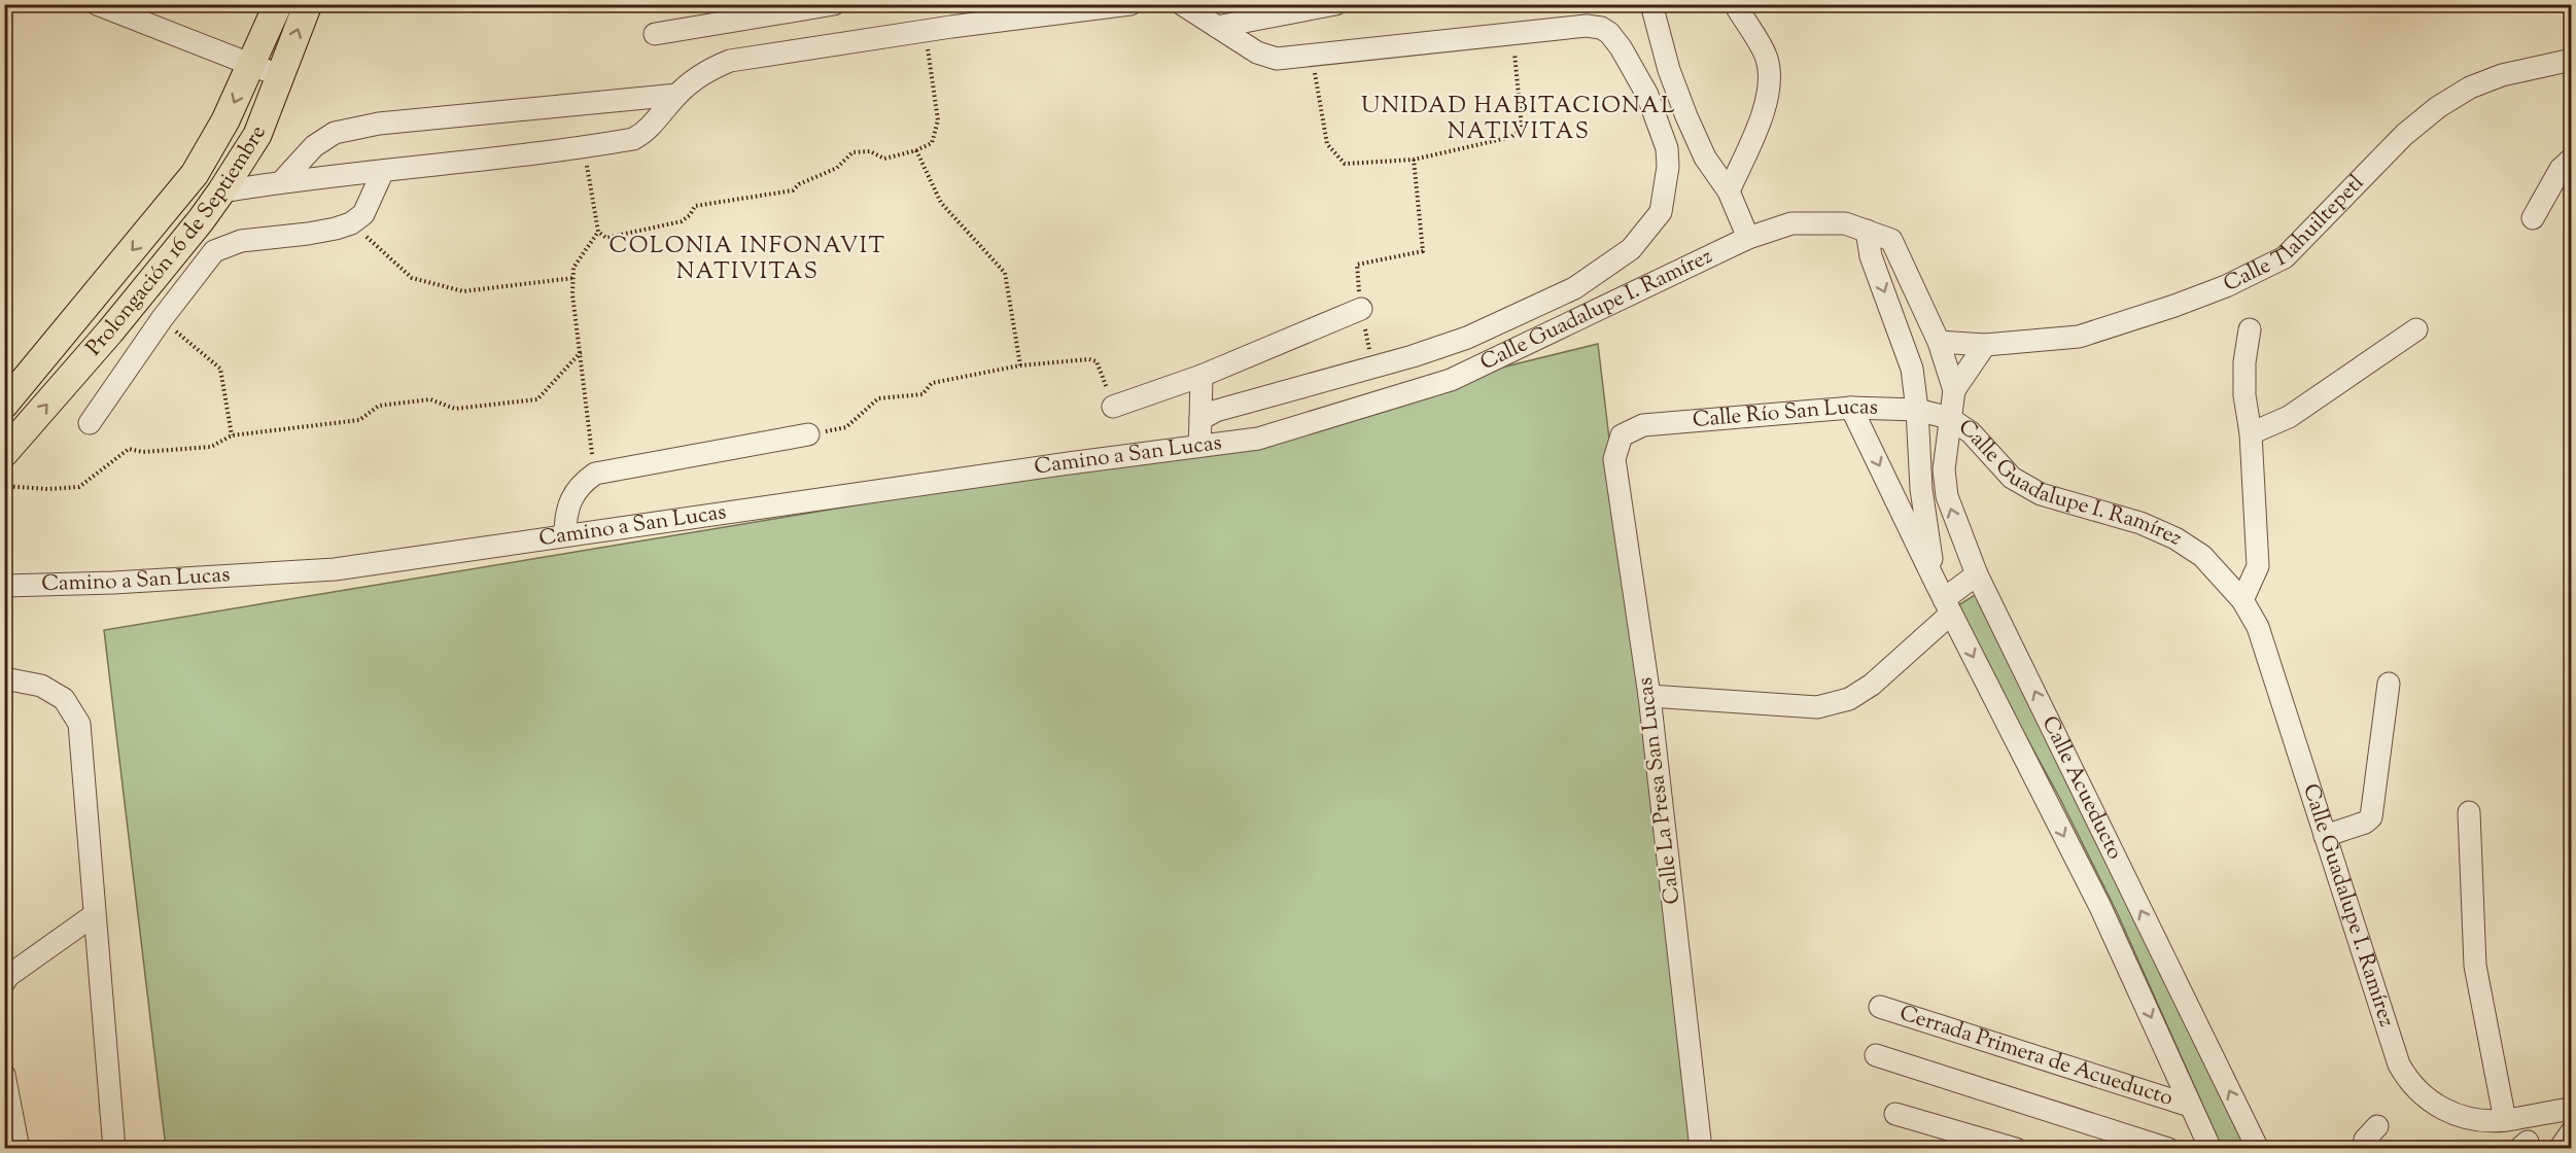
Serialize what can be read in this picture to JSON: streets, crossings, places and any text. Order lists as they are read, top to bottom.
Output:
{
  "streets": {
    "main road": ["Prolongación 16 de Septiembre"],
    "street": [
      "Calle Tlahuiltepetl",
      "Calle Guadalupe I. Ramírez",
      "Calle Río San Lucas",
      "Camino a San Lucas",
      "Calle Acueducto",
      "Calle La Presa San Lucas",
      "Cerrada Primera de Acueducto"
    ]
  },
  "crossings": [
    ["Calle Tlahuiltepetl", "Calle Guadalupe I. Ramírez"],
    ["Calle Guadalupe I. Ramírez", "Calle Río San Lucas"],
    ["Calle Guadalupe I. Ramírez", "Camino a San Lucas"],
    ["Calle Guadalupe I. Ramírez", "Calle Acueducto"],
    ["Calle Río San Lucas", "Calle Acueducto"],
    ["Calle Río San Lucas", "Calle La Presa San Lucas"],
    ["Calle Acueducto", "Cerrada Primera de Acueducto"]
  ],
  "districts": ["UNIDAD HABITACIONAL NATIVITAS", "COLONIA INFONAVIT NATIVITAS"]
}
